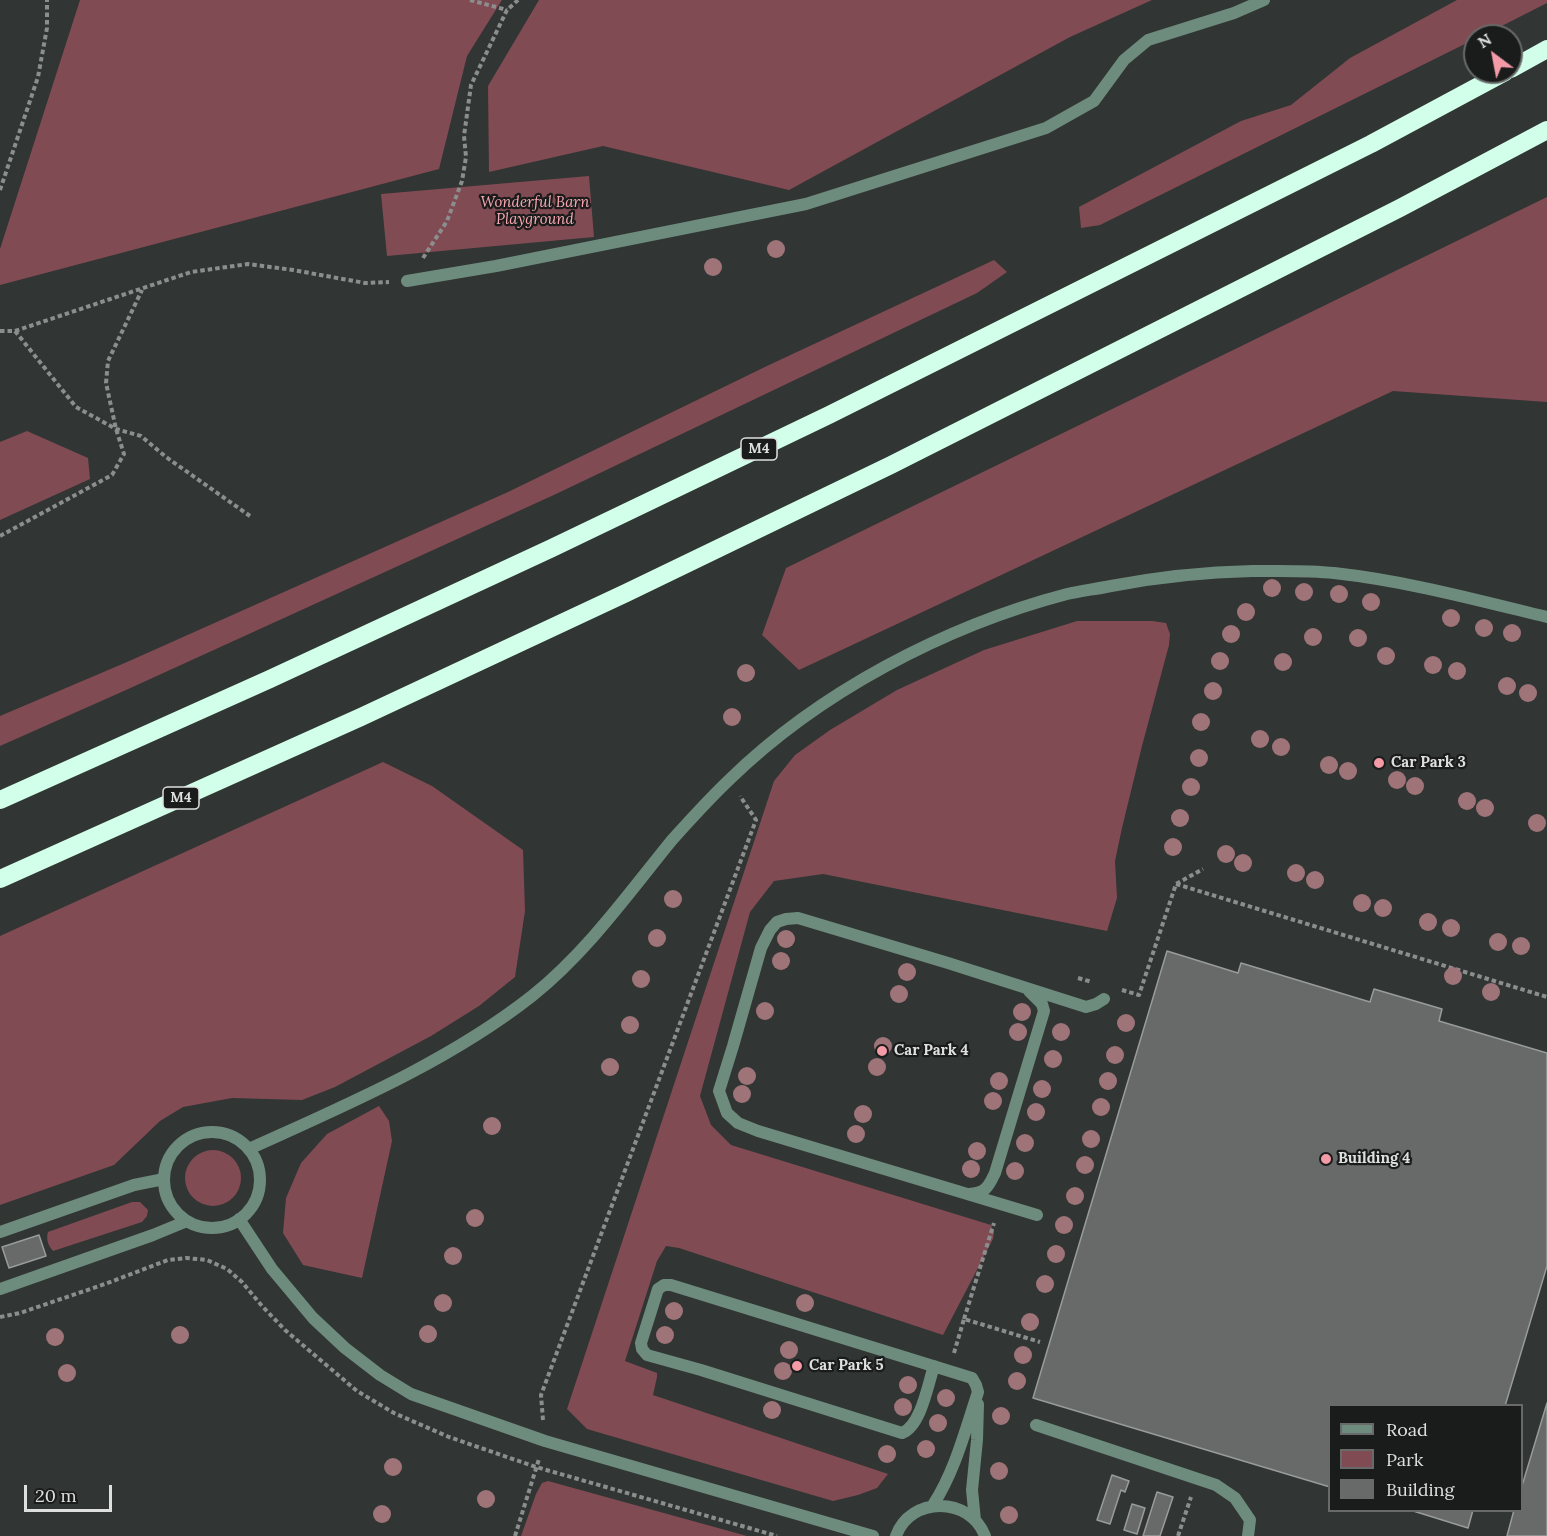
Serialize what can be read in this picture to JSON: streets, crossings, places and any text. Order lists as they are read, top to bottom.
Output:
{
  "streets": {
    "highway": ["M4"]
  },
  "parks": ["Wonderful Barn Playground"],
  "places": [
    "Car Park 3",
    "Car Park 4",
    "Building 4",
    "Car Park 5"
  ],
  "legend": ["Road", "Park", "Building"],
  "scale_bar": "20 m",
  "north": "top left"
}
